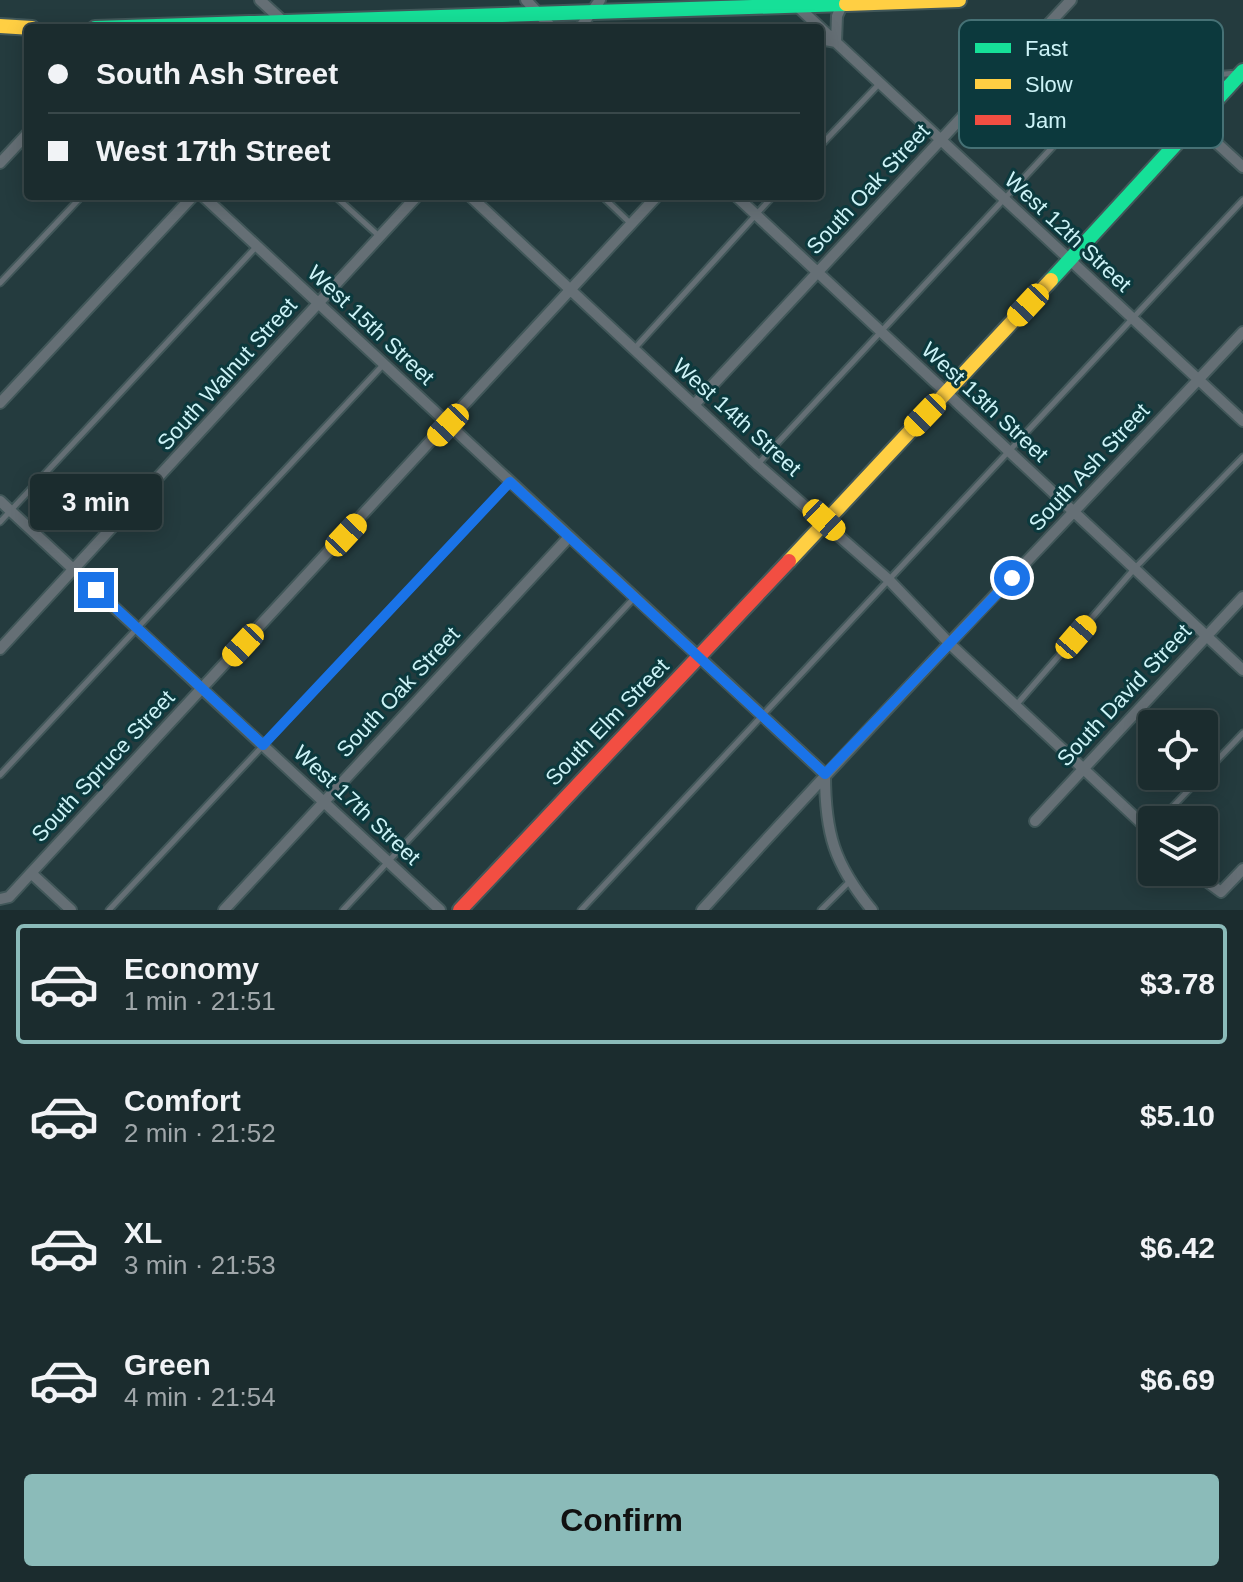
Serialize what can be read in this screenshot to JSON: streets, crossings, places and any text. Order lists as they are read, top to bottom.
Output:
{
  "streets": {
    "street": [
      "South Oak Street",
      "West 12th Street",
      "West 15th Street",
      "South Walnut Street",
      "West 13th Street",
      "West 14th Street",
      "South Ash Street",
      "South David Street",
      "South Elm Street",
      "South Spruce Street",
      "West 17th Street"
    ]
  },
  "crossings": [
    ["South Oak Street", "West 12th Street"],
    ["South Oak Street", "West 15th Street"],
    ["South Oak Street", "West 13th Street"],
    ["South Oak Street", "West 14th Street"],
    ["South Oak Street", "West 17th Street"],
    ["West 12th Street", "South Ash Street"],
    ["West 12th Street", "South Elm Street"],
    ["West 15th Street", "South Walnut Street"],
    ["West 15th Street", "South Ash Street"],
    ["West 15th Street", "South Elm Street"],
    ["West 15th Street", "South Spruce Street"],
    ["South Walnut Street", "West 17th Street"],
    ["West 13th Street", "South Ash Street"],
    ["West 13th Street", "South David Street"],
    ["West 13th Street", "South Elm Street"],
    ["West 14th Street", "South Ash Street"],
    ["West 14th Street", "South David Street"],
    ["West 14th Street", "South Elm Street"],
    ["West 14th Street", "South Spruce Street"],
    ["South Spruce Street", "West 17th Street"]
  ],
  "legend": ["Fast", "Slow", "Jam"],
  "page": {
    "banner": ["South Ash Street", "West 17th Street"],
    "bubble": "3 min",
    "list": [
      {
        "name": "Economy",
        "note": "1 min · 21:51",
        "value": "$3.78"
      },
      {
        "name": "Comfort",
        "note": "2 min · 21:52",
        "value": "$5.10"
      },
      {
        "name": "XL",
        "note": "3 min · 21:53",
        "value": "$6.42"
      },
      {
        "name": "Green",
        "note": "4 min · 21:54",
        "value": "$6.69"
      }
    ],
    "buttons": "Confirm"
  }
}
